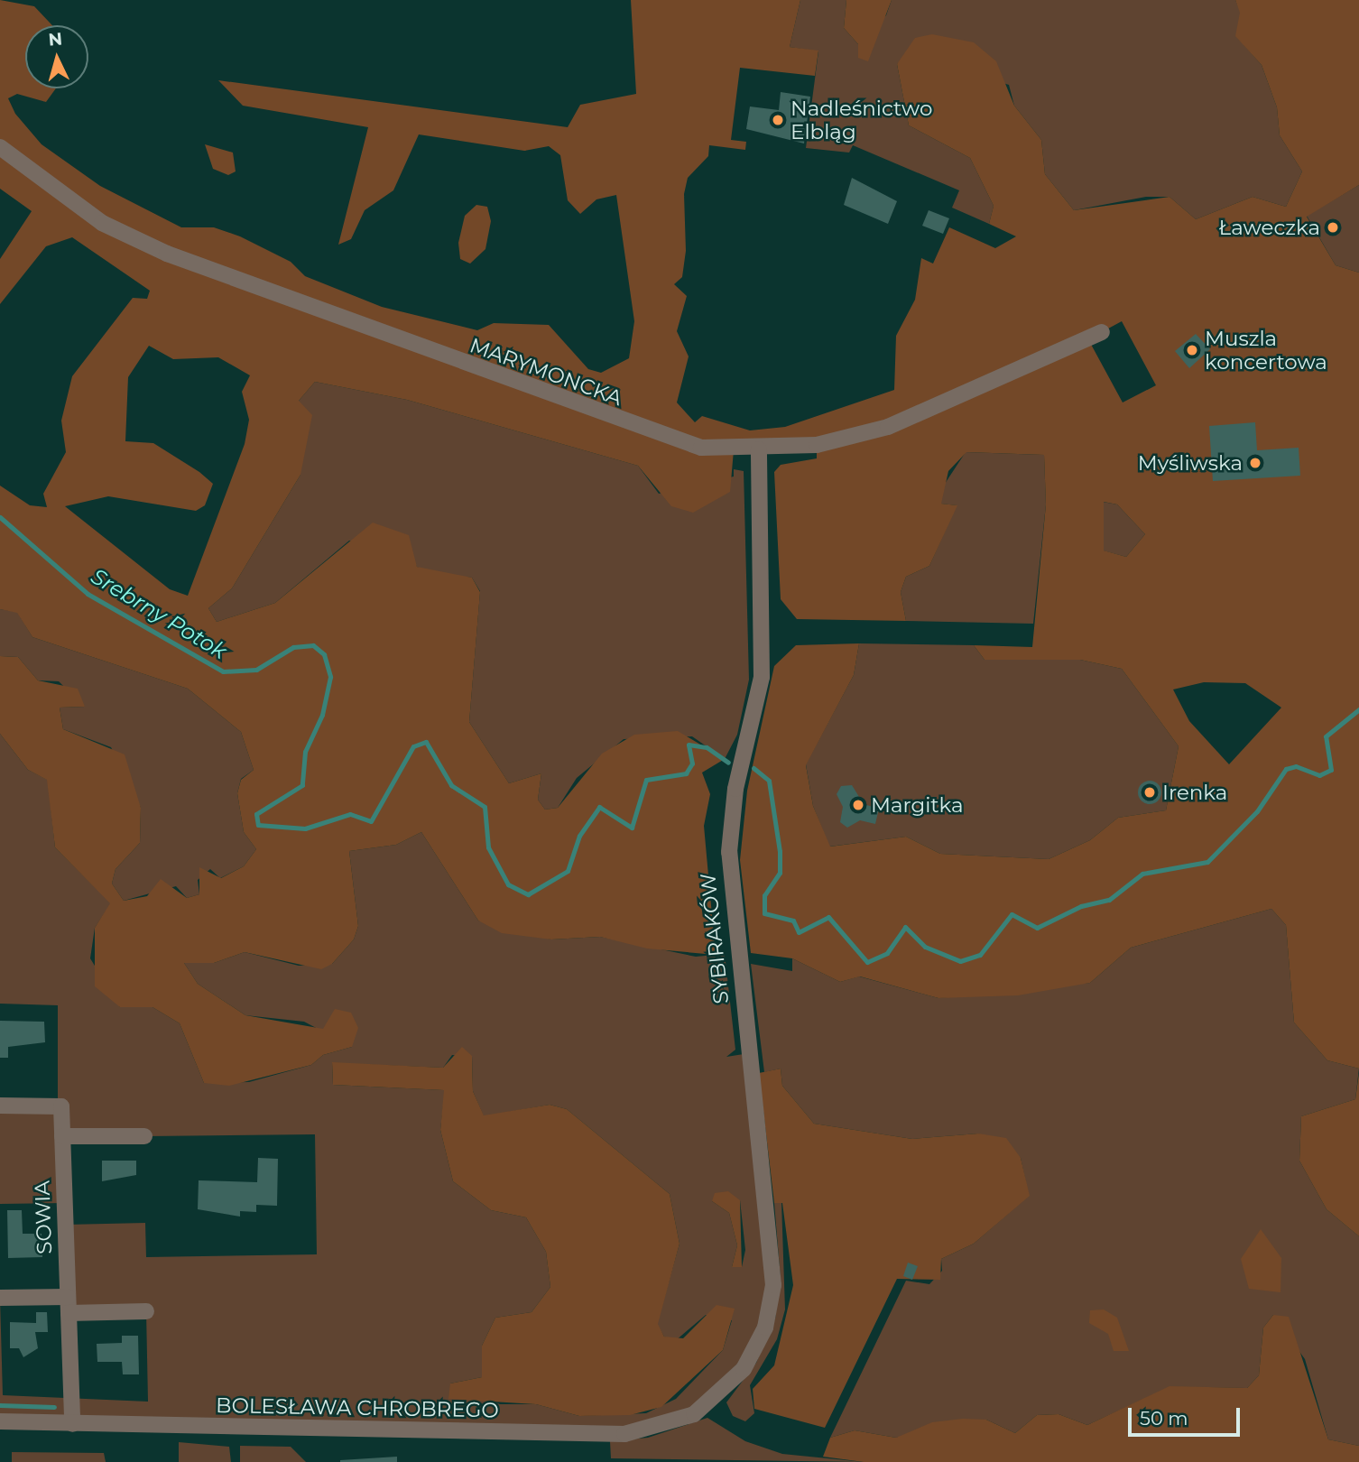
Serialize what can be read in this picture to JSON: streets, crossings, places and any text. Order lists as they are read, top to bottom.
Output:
{
  "streets": {
    "street": [
      "MARYMONCKA",
      "SYBIRAKÓW",
      "SOWIA",
      "BOLESŁAWA CHROBREGO"
    ]
  },
  "crossings": [
    ["MARYMONCKA", "SYBIRAKÓW"],
    ["SYBIRAKÓW", "BOLESŁAWA CHROBREGO"],
    ["SOWIA", "BOLESŁAWA CHROBREGO"]
  ],
  "water": ["Srebrny Potok"],
  "places": [
    "Nadleśnictwo Elbląg",
    "Ławeczka",
    "Muszla koncertowa",
    "Myśliwska",
    "Irenka",
    "Margitka"
  ],
  "scale_bar": "50 m",
  "north": "top"
}
